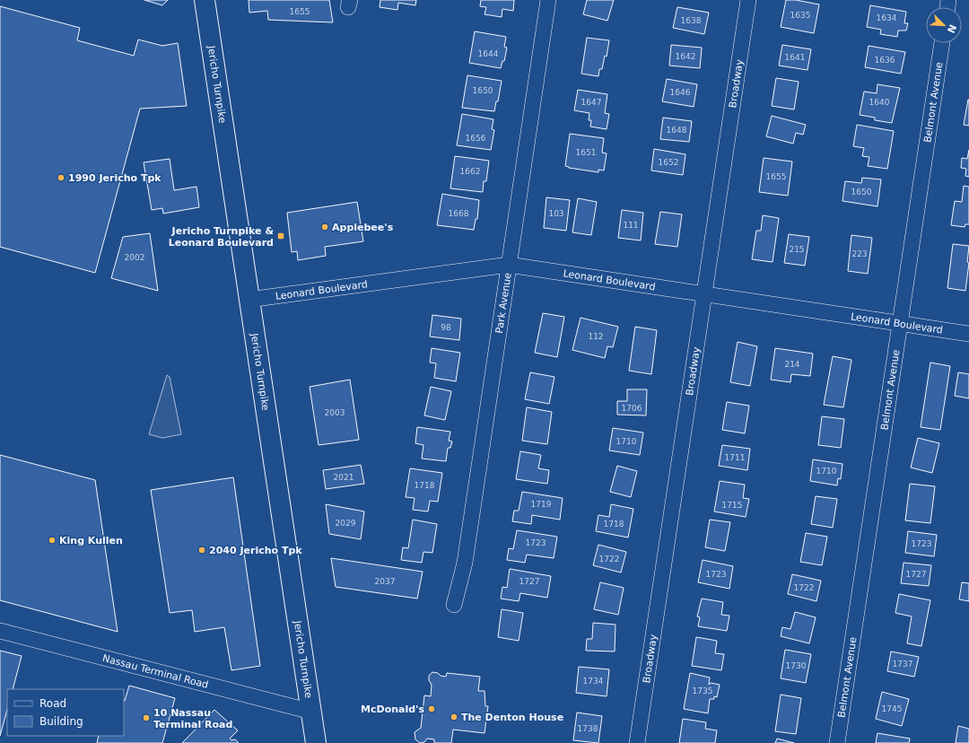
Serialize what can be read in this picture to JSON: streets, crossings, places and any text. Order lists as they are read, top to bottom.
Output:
{
  "streets": {
    "main road": ["Jericho Turnpike"],
    "street": [
      "Broadway",
      "Belmont Avenue",
      "Leonard Boulevard",
      "Park Avenue",
      "Nassau Terminal Road"
    ]
  },
  "crossings": [
    ["Jericho Turnpike", "Leonard Boulevard"],
    ["Jericho Turnpike", "Nassau Terminal Road"],
    ["Broadway", "Leonard Boulevard"],
    ["Belmont Avenue", "Leonard Boulevard"],
    ["Leonard Boulevard", "Park Avenue"]
  ],
  "places": {
    "other": [
      "1990 Jericho Tpk",
      "Applebee's",
      "King Kullen",
      "2040 Jericho Tpk",
      "McDonald's",
      "The Denton House",
      "10 Nassau Terminal Road"
    ],
    "transit": ["Jericho Turnpike & Leonard Boulevard"]
  },
  "house_numbers": [
    "1655",
    "1635",
    "1634",
    "1638",
    "1644",
    "1642",
    "1641",
    "1636",
    "1650",
    "1646",
    "1647",
    "1640",
    "1648",
    "1656",
    "1651",
    "1652",
    "1662",
    "1655",
    "1650",
    "1668",
    "103",
    "111",
    "215",
    "223",
    "2002",
    "98",
    "112",
    "214",
    "1706",
    "2003",
    "1710",
    "1711",
    "1710",
    "2021",
    "1718",
    "1719",
    "1715",
    "2029",
    "1718",
    "1723",
    "1723",
    "1722",
    "1723",
    "1727",
    "2037",
    "1727",
    "1722",
    "1737",
    "1730",
    "1734",
    "1735",
    "1745",
    "1738"
  ],
  "legend": ["Road", "Building"],
  "north": "bottom right"
}
